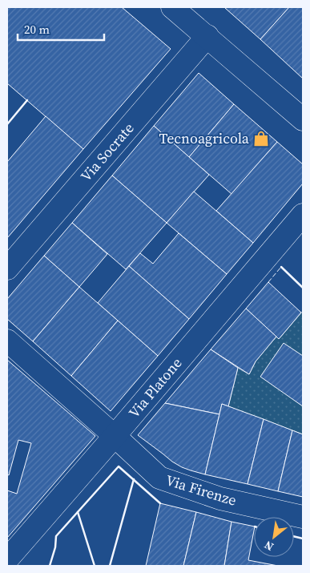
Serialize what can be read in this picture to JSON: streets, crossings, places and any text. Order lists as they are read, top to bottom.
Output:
{
  "streets": {
    "street": ["Via Socrate", "Via Platone", "Via Firenze"]
  },
  "crossings": [
    ["Via Platone", "Via Firenze"]
  ],
  "places": {
    "shop": ["Tecnoagricola"]
  },
  "scale_bar": "20 m",
  "north": "bottom left"
}
